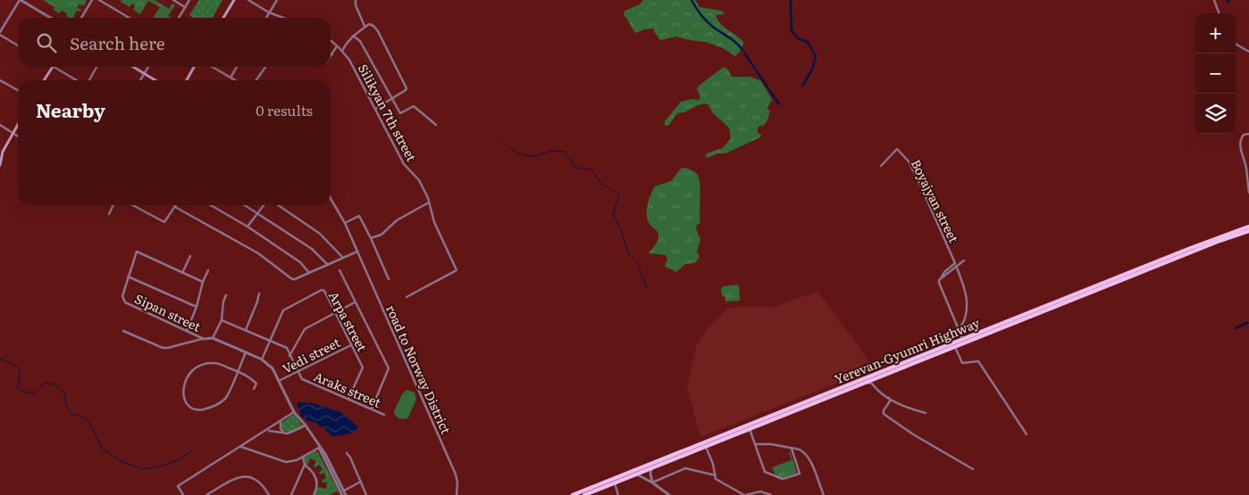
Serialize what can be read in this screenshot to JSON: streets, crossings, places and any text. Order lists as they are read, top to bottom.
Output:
{
  "streets": {
    "highway": ["Yerevan-Gyumri Highway"],
    "street": [
      "Silikyan 7th street",
      "Boyajyan street",
      "Sipan street",
      "Arpa street",
      "Vedi street",
      "road to Norway District",
      "Araks street"
    ]
  },
  "crossings": [
    ["Arpa street", "Vedi street"],
    ["Arpa street", "Araks street"],
    ["Vedi street", "Araks street"]
  ],
  "page": {
    "map_buttons": ["+", "−"],
    "search": "Search here",
    "heading": ["Nearby", "0 results"]
  }
}
